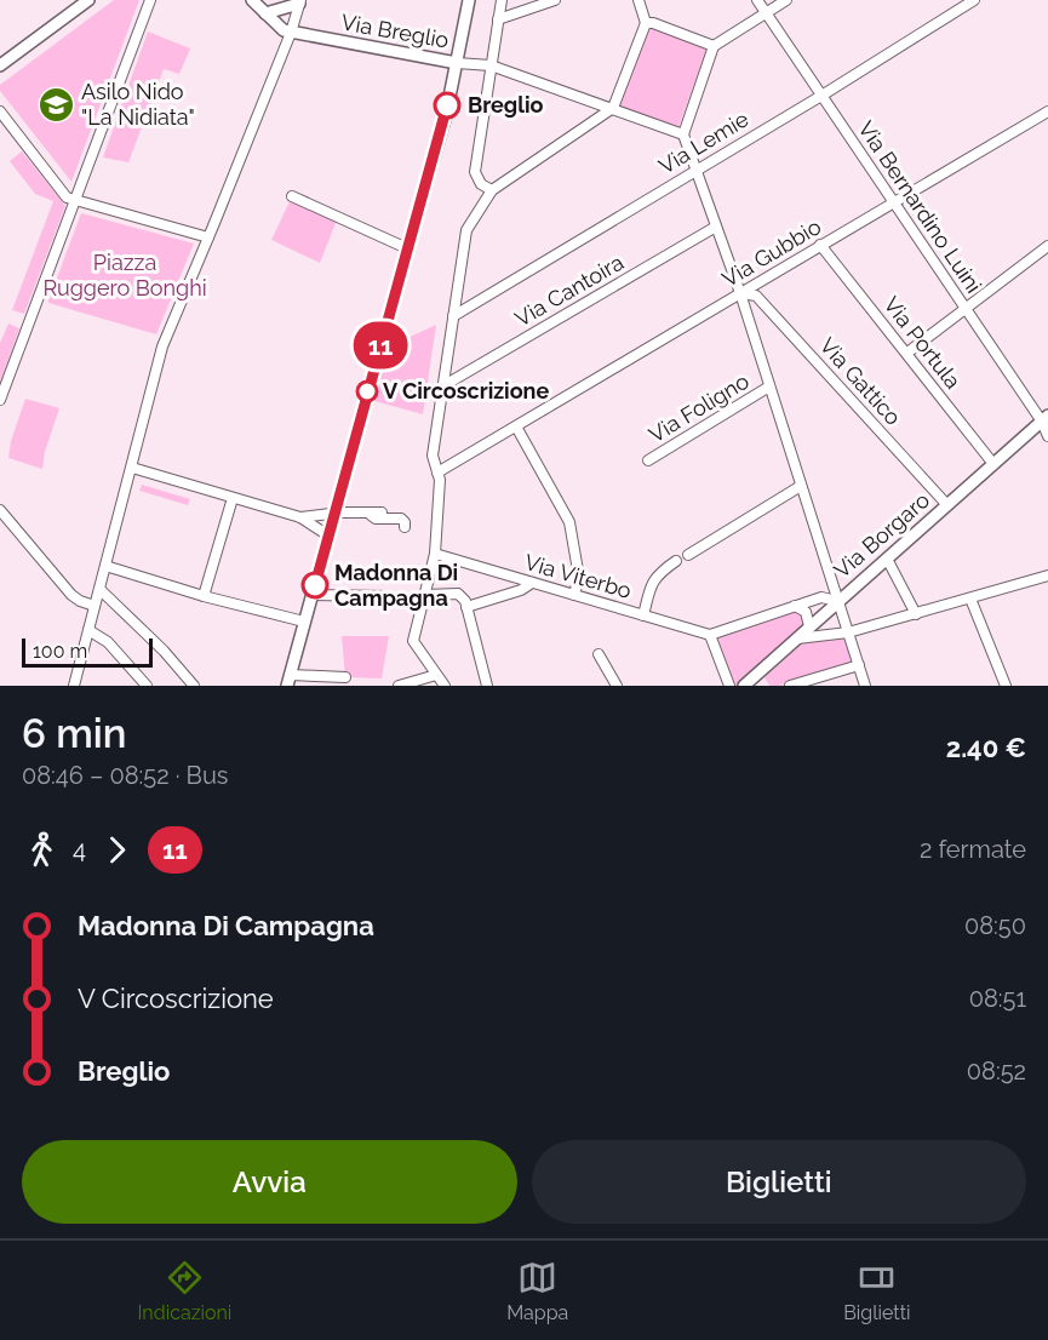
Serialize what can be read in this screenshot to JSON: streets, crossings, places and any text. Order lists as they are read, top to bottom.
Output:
{
  "streets": {
    "street": [
      "Via Breglio",
      "Via Lemie",
      "Via Bernardino Luini",
      "Via Gubbio",
      "Via Cantoira",
      "Via Portula",
      "Via Gattico",
      "Via Foligno",
      "Via Borgaro",
      "Via Viterbo"
    ]
  },
  "crossings": [
    ["Via Lemie", "Via Bernardino Luini"],
    ["Via Lemie", "Via Foligno"],
    ["Via Bernardino Luini", "Via Gubbio"],
    ["Via Bernardino Luini", "Via Borgaro"],
    ["Via Gubbio", "Via Portula"],
    ["Via Gubbio", "Via Gattico"],
    ["Via Gubbio", "Via Foligno"],
    ["Via Cantoira", "Via Foligno"],
    ["Via Portula", "Via Borgaro"],
    ["Via Gattico", "Via Foligno"],
    ["Via Gattico", "Via Borgaro"],
    ["Via Foligno", "Via Borgaro"]
  ],
  "parks": ["Piazza Ruggero Bonghi"],
  "places": {
    "school or university": ["Asilo Nido \"La Nidiata\""],
    "other": ["Breglio", "V Circoscrizione", "Madonna Di Campagna"]
  },
  "lines": ["bus line 11"],
  "scale_bar": "100 m",
  "page": {
    "on_map": "11",
    "scale": "100 m",
    "heading": ["6 min", "08:46 – 08:52 · Bus", "2.40 €"],
    "legs": ["4", "11", "2 fermate"],
    "list": [
      {
        "name": "Madonna Di Campagna",
        "value": "08:50"
      },
      {
        "name": "V Circoscrizione",
        "value": "08:51"
      },
      {
        "name": "Breglio",
        "value": "08:52"
      }
    ],
    "buttons": ["Avvia", "Biglietti"],
    "tabs": ["Indicazioni", "Mappa", "Biglietti"]
  }
}
